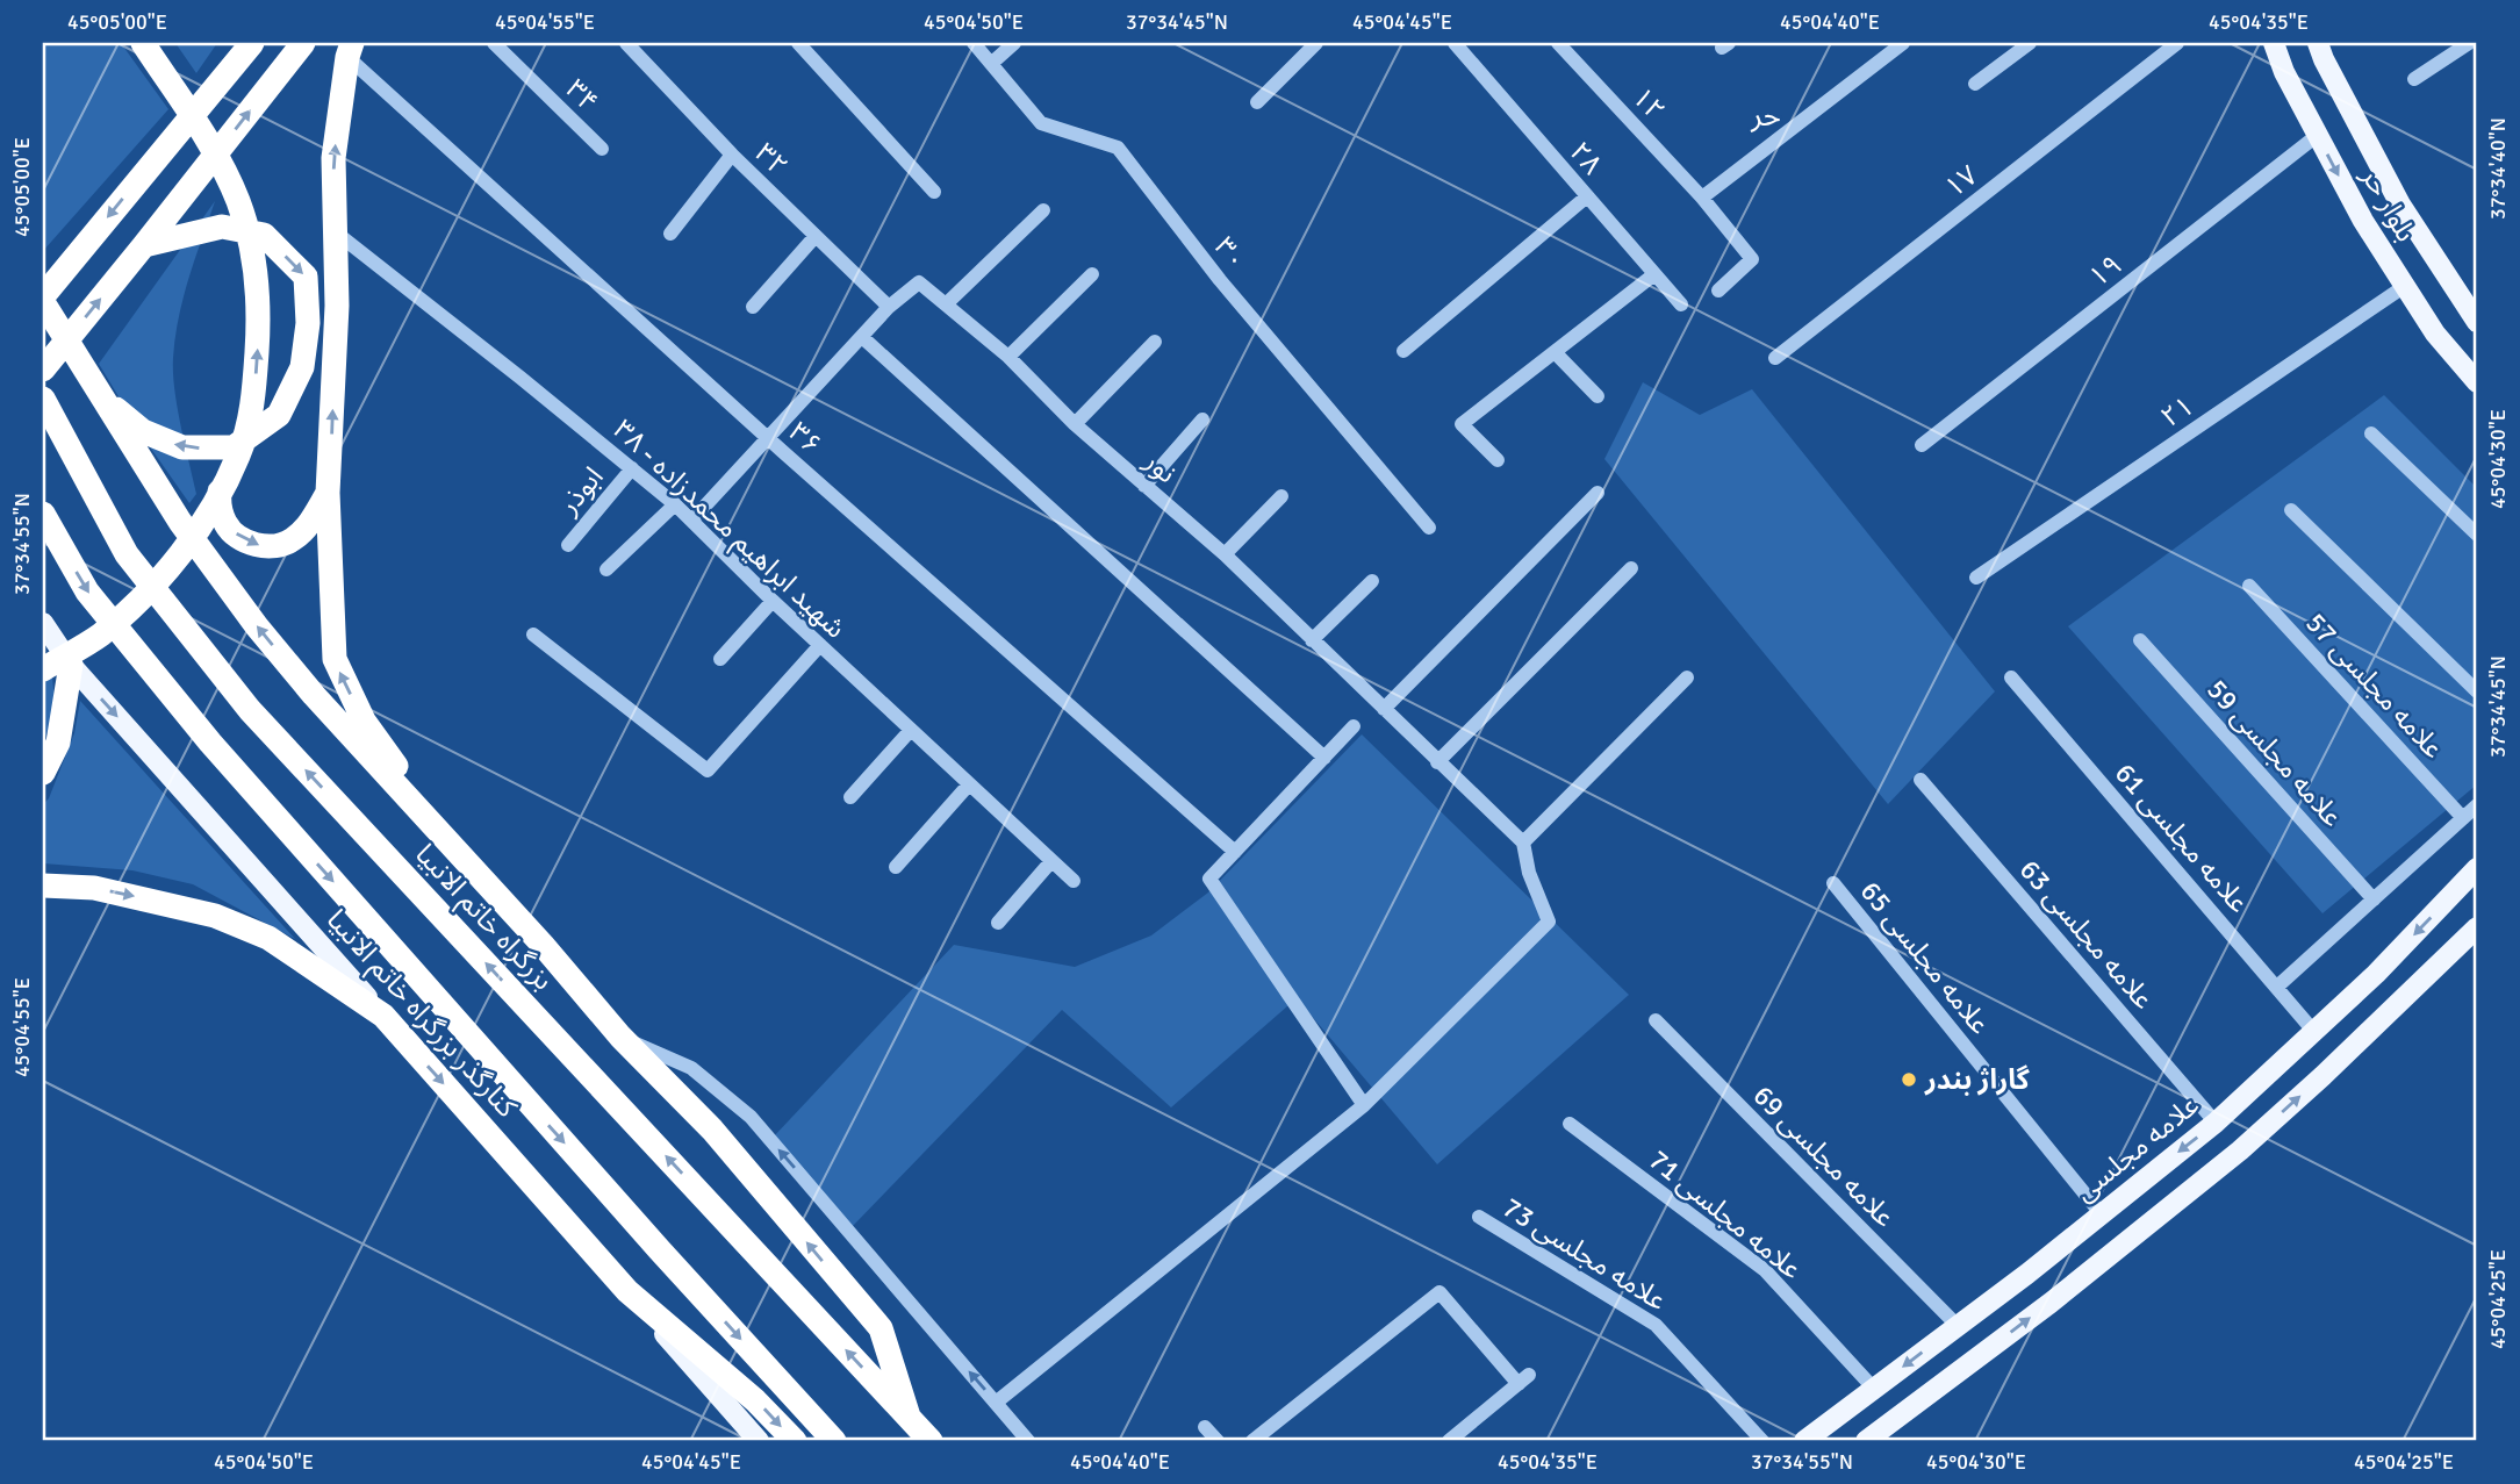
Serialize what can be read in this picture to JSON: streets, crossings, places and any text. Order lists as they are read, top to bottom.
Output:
{
  "streets": {
    "highway": ["بزرگراه خاتم الانبیا", "کنارگذر بزرگراه خاتم الانبیا"],
    "main road": ["بلوار حر", "علامه مجلسی"],
    "street": [
      "۳۴",
      "۱۲",
      "۲۸",
      "۳۲",
      "۱۷",
      "۳۰",
      "۱۹",
      "۲۱",
      "۳۶",
      "نور",
      "ابوذر",
      "شهید ابراهیم محمدزاده - ۳۸",
      "علامه مجلسی 57",
      "علامه مجلسی 59",
      "علامه مجلسی 61",
      "علامه مجلسی 63",
      "علامه مجلسی 65",
      "علامه مجلسی 69",
      "علامه مجلسی 71",
      "علامه مجلسی 73"
    ]
  },
  "crossings": [
    ["۳۲", "نور"],
    ["بلوار حر", "۱۹"],
    ["بلوار حر", "۲۱"],
    ["۳۶", "نور"],
    ["نور", "شهید ابراهیم محمدزاده - ۳۸"],
    ["ابوذر", "شهید ابراهیم محمدزاده - ۳۸"],
    ["علامه مجلسی 61", "علامه مجلسی"],
    ["علامه مجلسی 63", "علامه مجلسی"],
    ["علامه مجلسی 65", "علامه مجلسی"],
    ["علامه مجلسی", "علامه مجلسی 69"],
    ["علامه مجلسی", "علامه مجلسی 71"]
  ],
  "one_way": ["کنارگذر بزرگراه خاتم الانبیا"],
  "districts": ["حر"],
  "places": ["گاراژ بندر"],
  "coordinates": [
    "45°05'00\"E",
    "45°04'55\"E",
    "45°04'50\"E",
    "37°34'45\"N",
    "45°04'45\"E",
    "45°04'40\"E",
    "45°04'35\"E",
    "37°34'40\"N",
    "45°04'30\"E",
    "37°34'55\"N",
    "45°04'25\"E"
  ]
}
